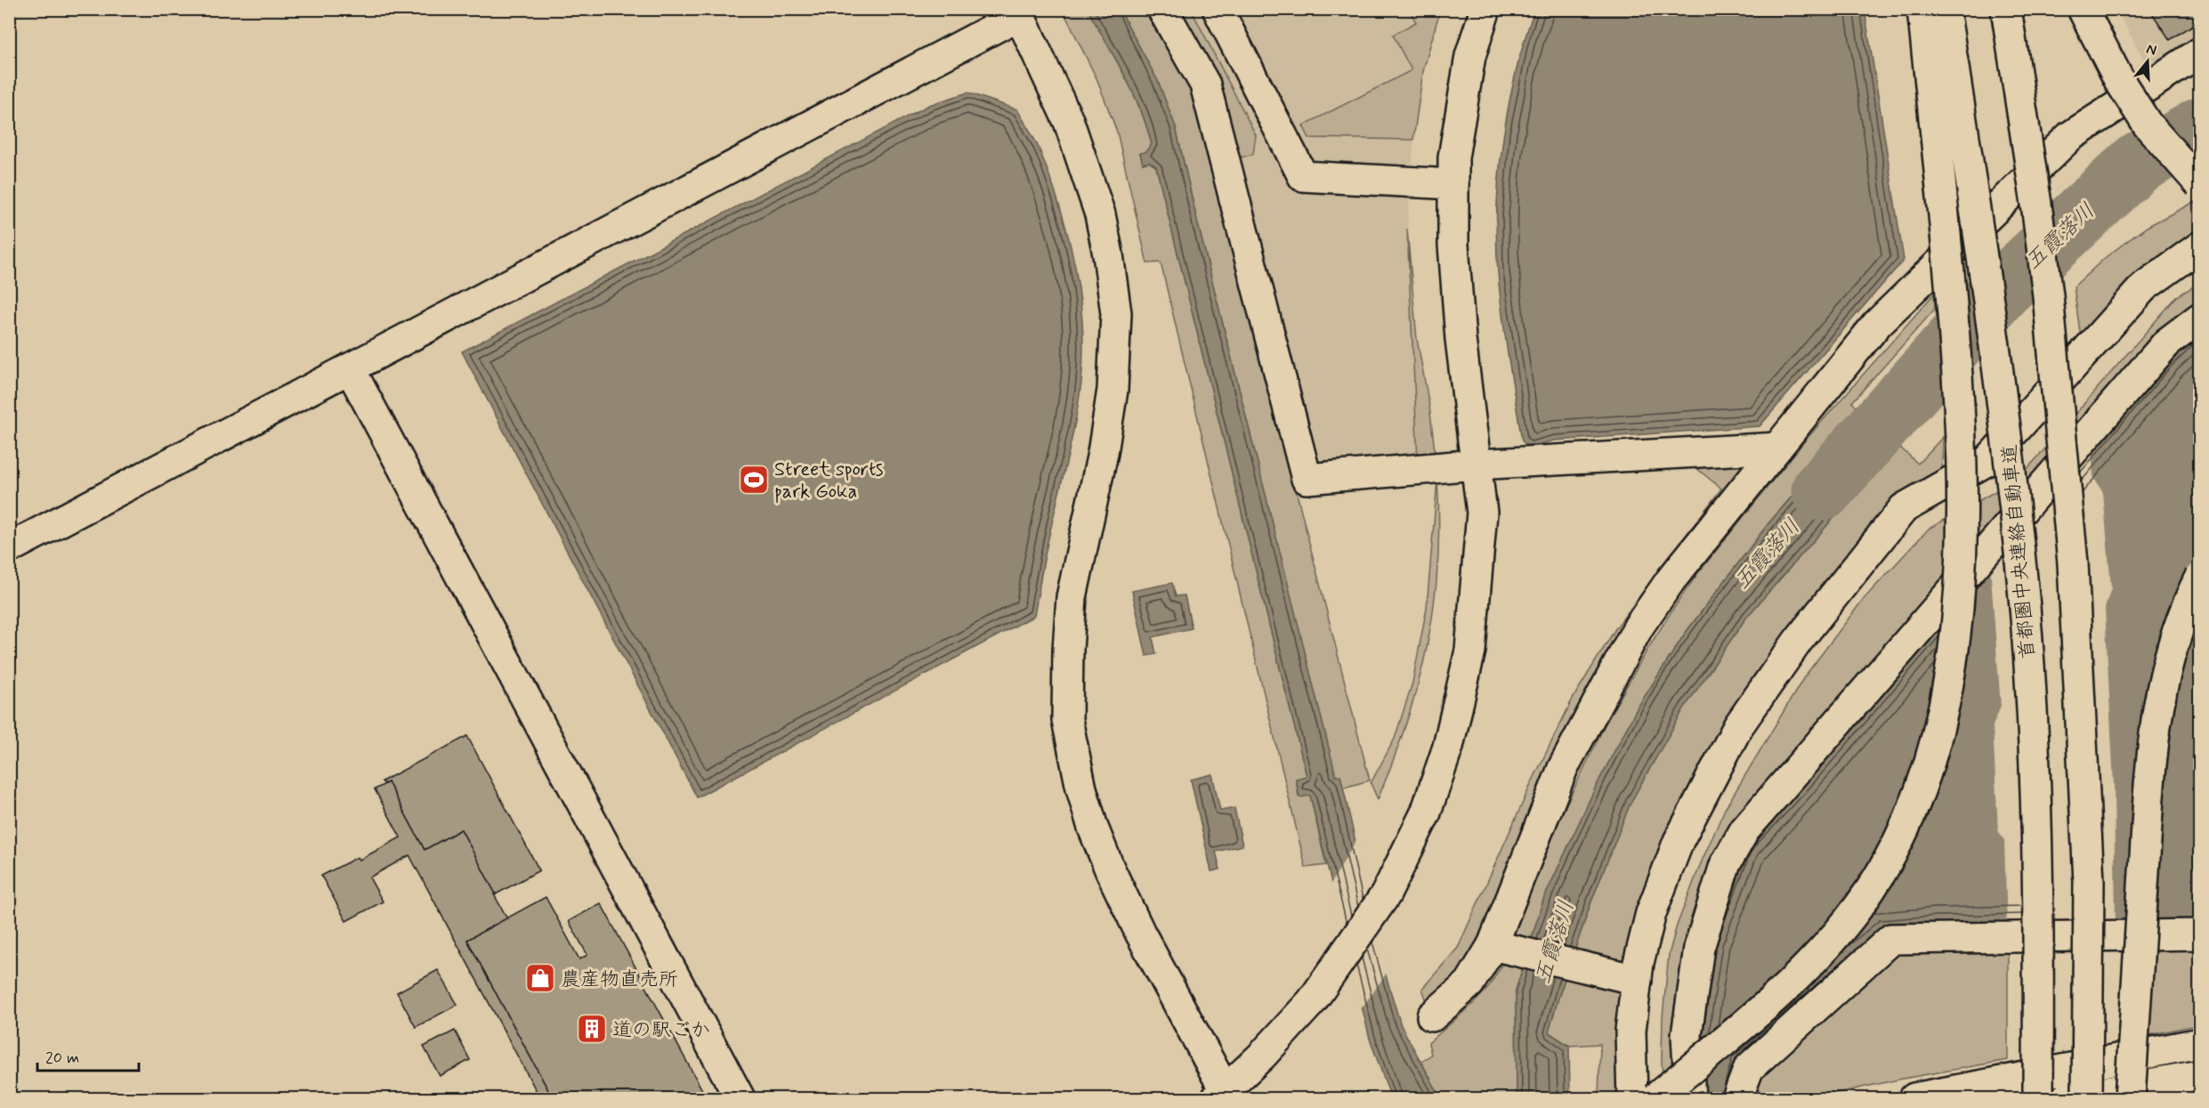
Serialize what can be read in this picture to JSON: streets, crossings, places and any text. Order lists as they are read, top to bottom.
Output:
{
  "streets": {
    "main road": ["首都圏中央連絡自動車道"]
  },
  "water": ["五霞落川"],
  "places": {
    "sports": ["Street sports park Goka"],
    "shop": ["農産物直売所"],
    "building": ["道の駅ごか"]
  },
  "scale_bar": "20 m",
  "north": "top"
}
